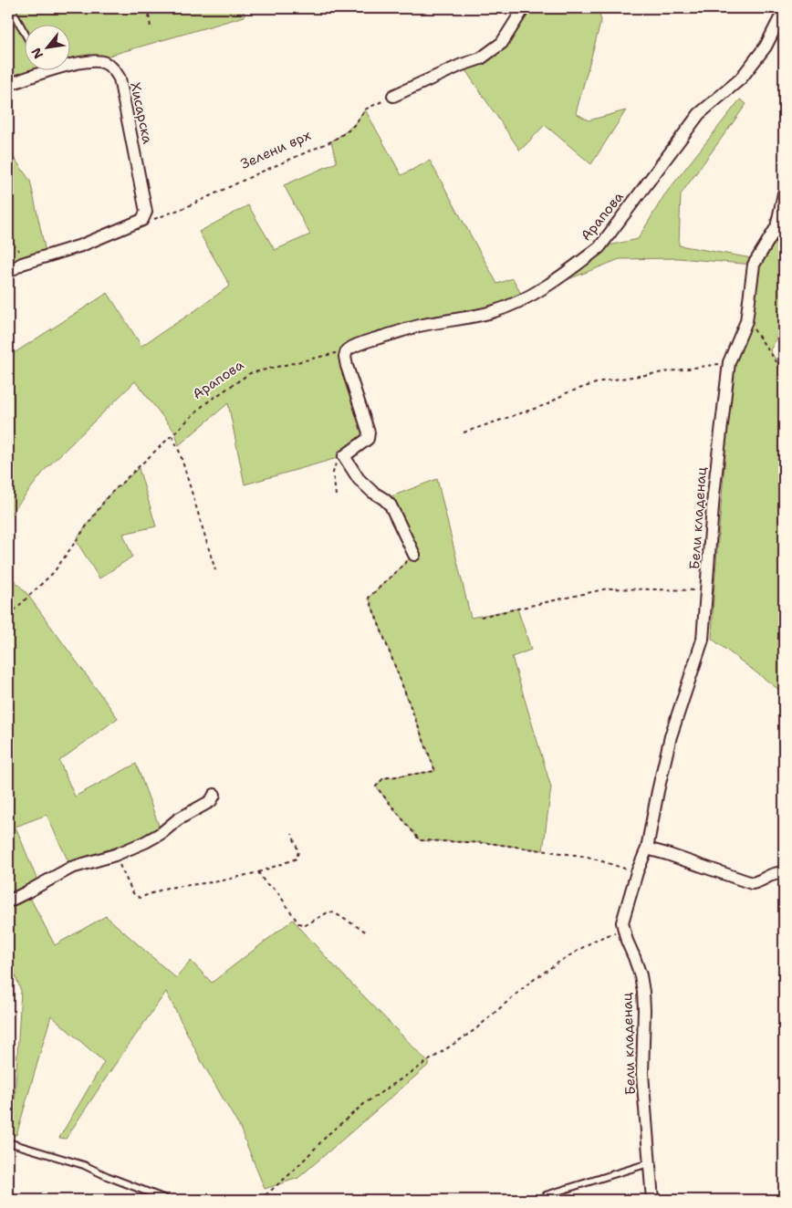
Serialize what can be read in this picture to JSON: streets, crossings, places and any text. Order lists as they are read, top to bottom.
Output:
{
  "streets": {
    "street": ["Хисарска", "Арапова", "Бели кладенац"],
    "path": ["Зелени врх"]
  },
  "crossings": [
    ["Хисарска", "Зелени врх"]
  ],
  "north": "bottom left"
}
